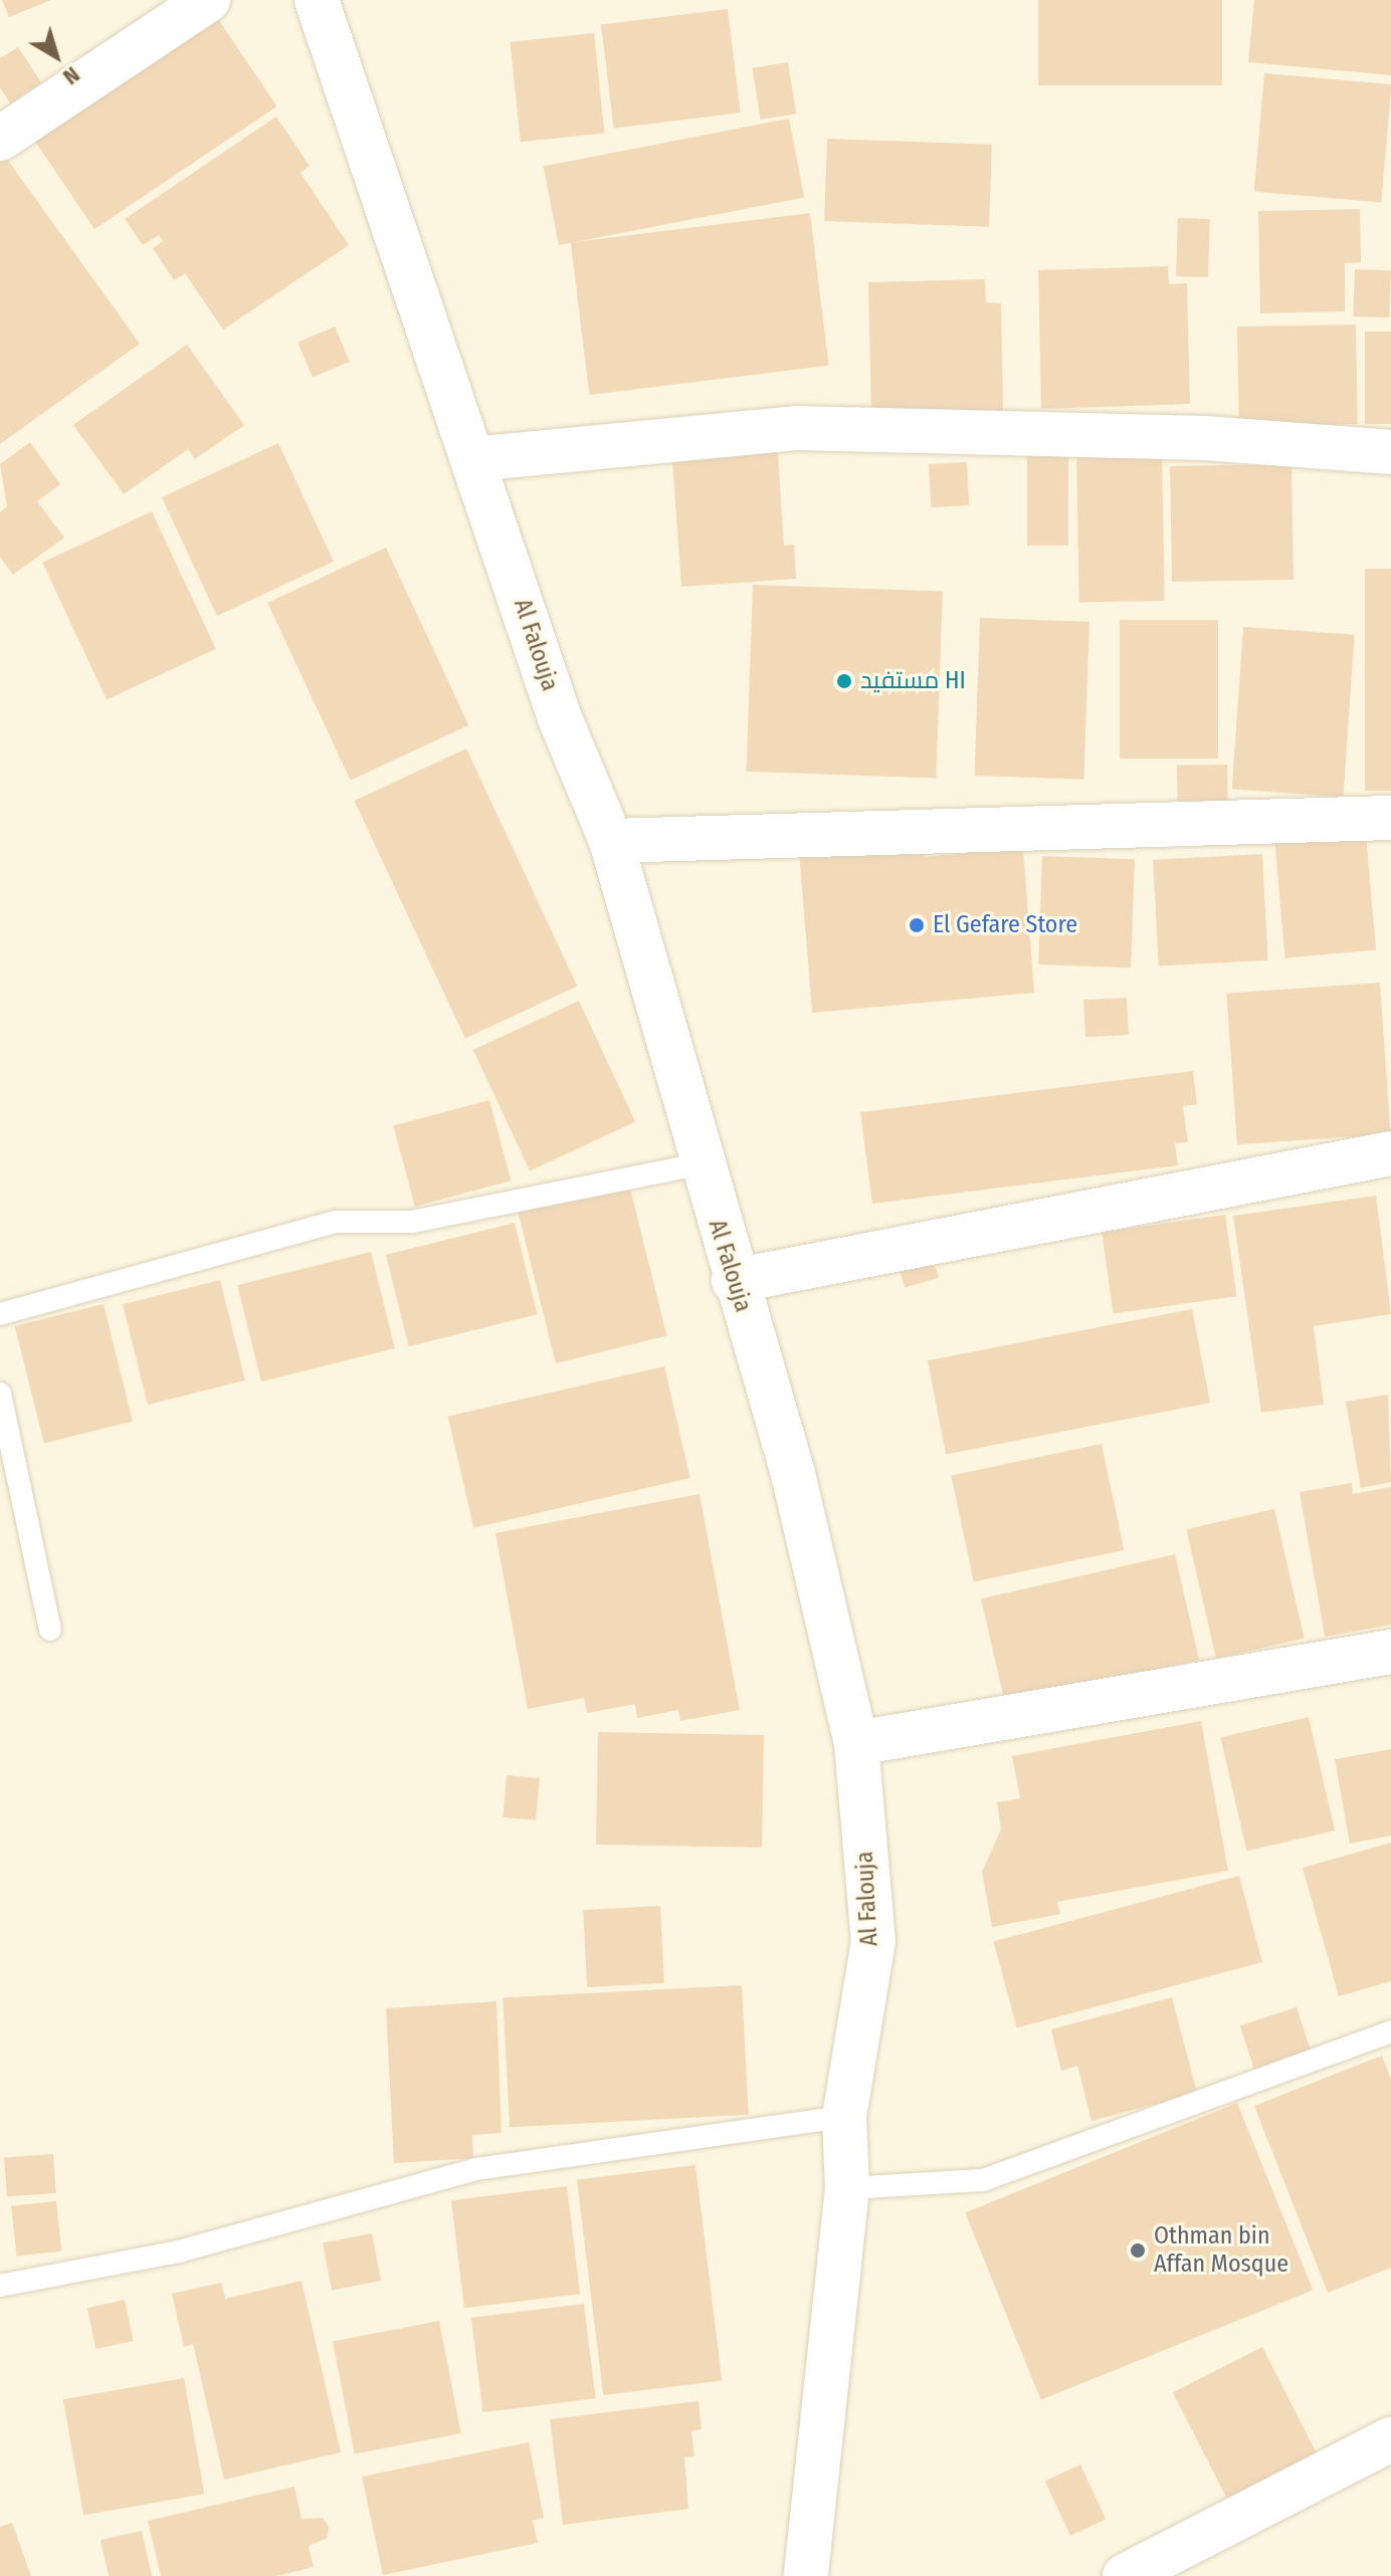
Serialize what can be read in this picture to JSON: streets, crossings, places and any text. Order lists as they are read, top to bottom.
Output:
{
  "streets": {
    "street": ["Al Falouja"]
  },
  "places": ["مستفيد HI", "El Gefare Store", "Othman bin Affan Mosque"],
  "north": "bottom right"
}
